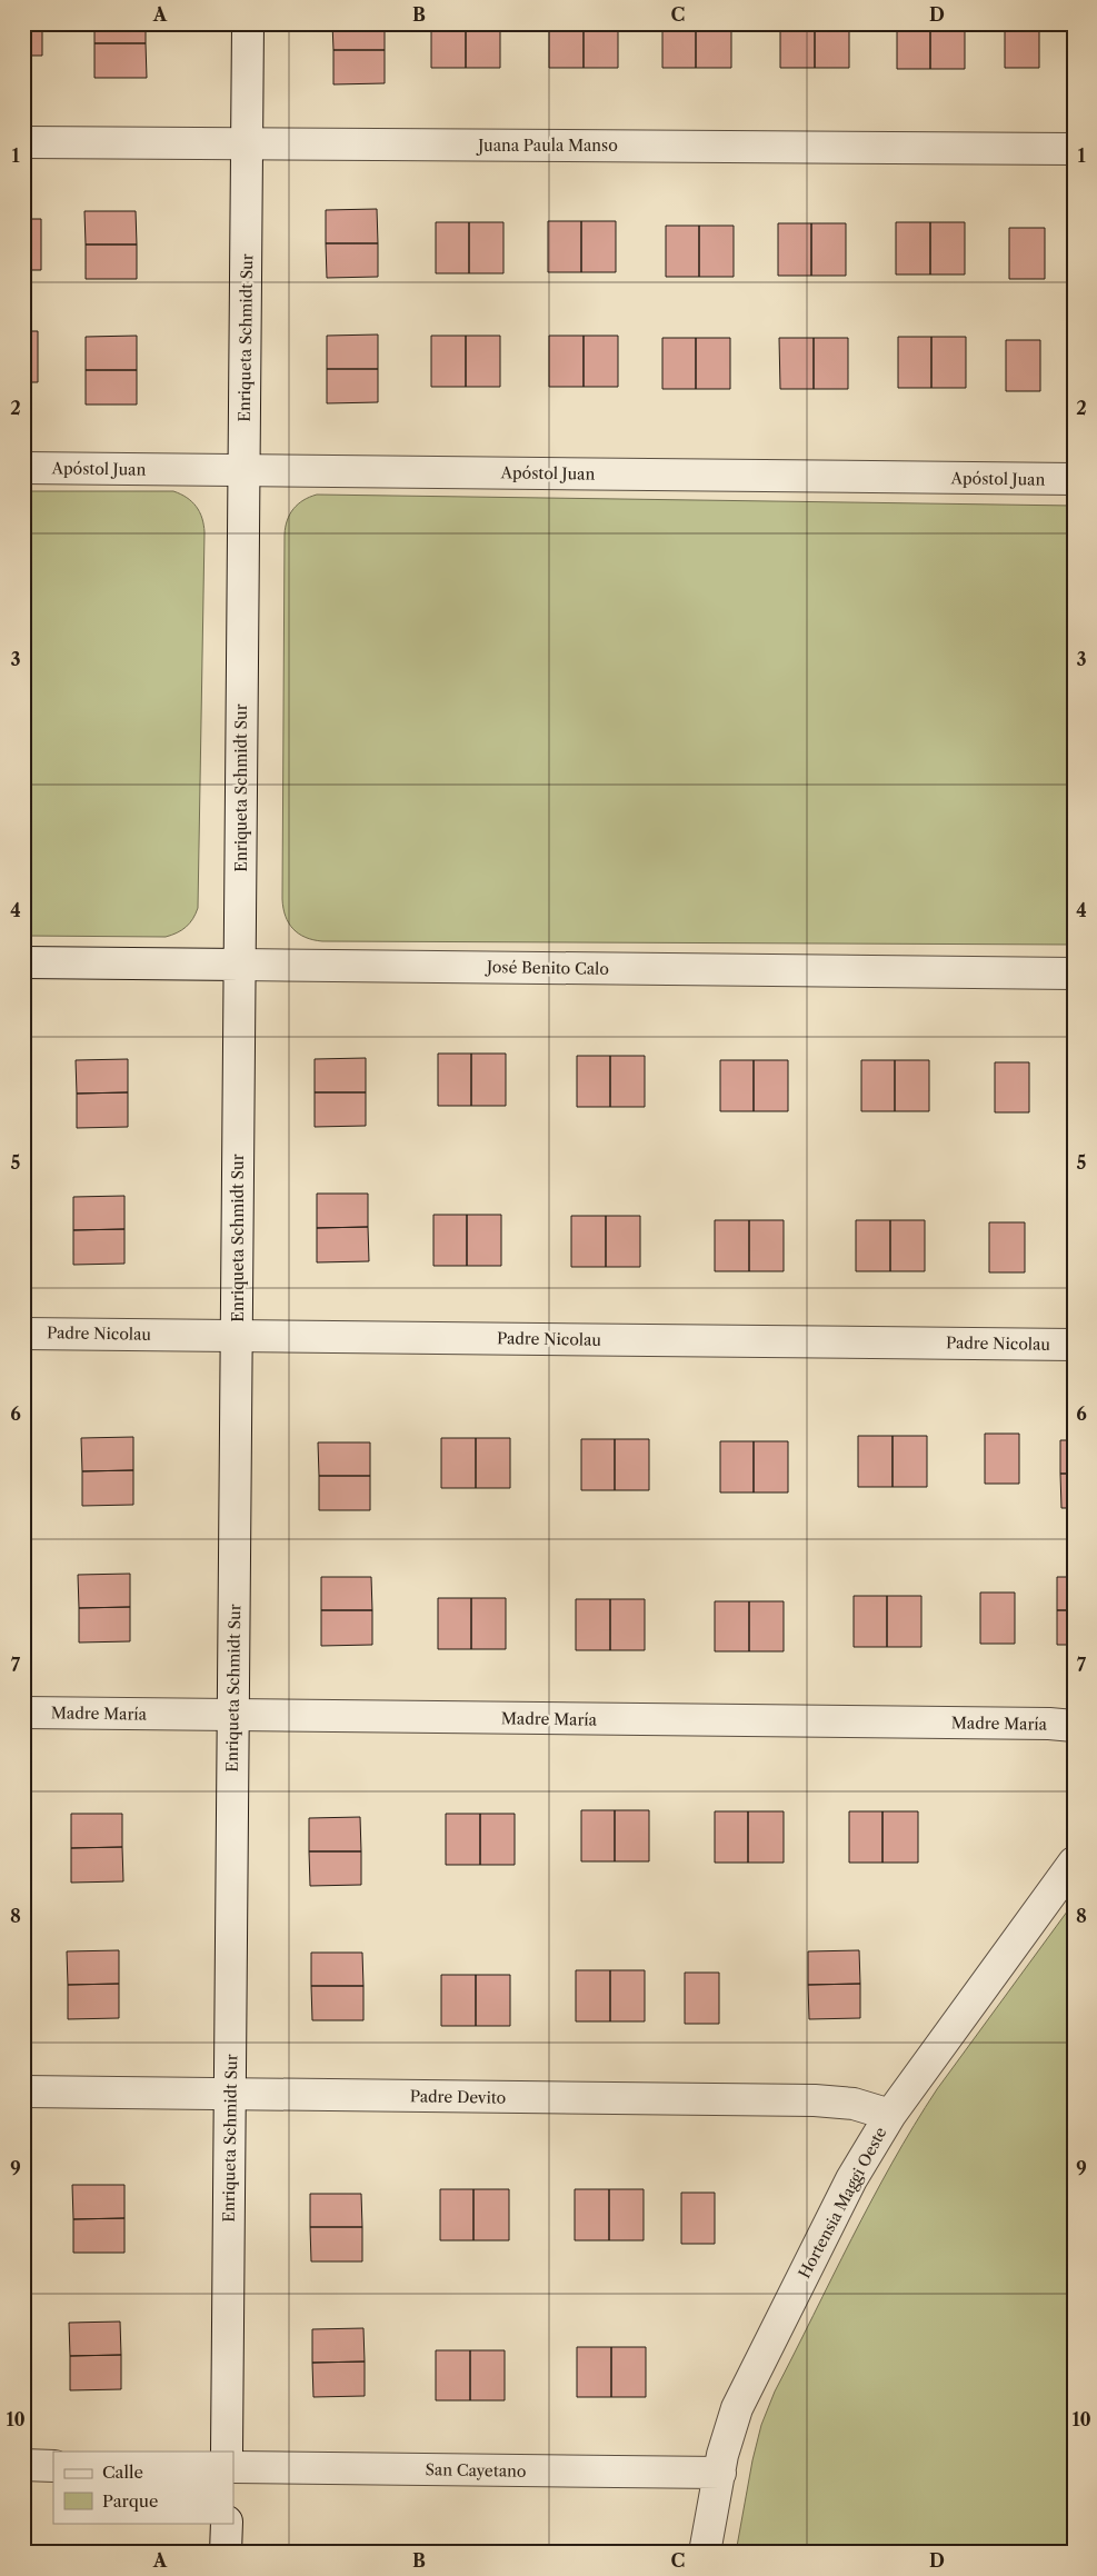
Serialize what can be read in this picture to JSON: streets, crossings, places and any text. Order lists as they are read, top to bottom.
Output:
{
  "streets": {
    "street": [
      "Juana Paula Manso",
      "Enriqueta Schmidt Sur",
      "Apóstol Juan",
      "José Benito Calo",
      "Padre Nicolau",
      "Madre María",
      "Padre Devito",
      "Hortensia Maggi Oeste",
      "San Cayetano"
    ]
  },
  "crossings": [
    ["Juana Paula Manso", "Enriqueta Schmidt Sur"],
    ["Enriqueta Schmidt Sur", "Apóstol Juan"],
    ["Enriqueta Schmidt Sur", "José Benito Calo"],
    ["Enriqueta Schmidt Sur", "Padre Nicolau"],
    ["Enriqueta Schmidt Sur", "Madre María"],
    ["Enriqueta Schmidt Sur", "Padre Devito"],
    ["Padre Devito", "Hortensia Maggi Oeste"],
    ["Hortensia Maggi Oeste", "San Cayetano"]
  ],
  "legend": ["Calle", "Parque"],
  "grid": {
    "columns": [
      "A",
      "B",
      "C",
      "D"
    ],
    "rows": [
      "1",
      "2",
      "3",
      "4",
      "5",
      "6",
      "7",
      "8",
      "9",
      "10"
    ]
  }
}
